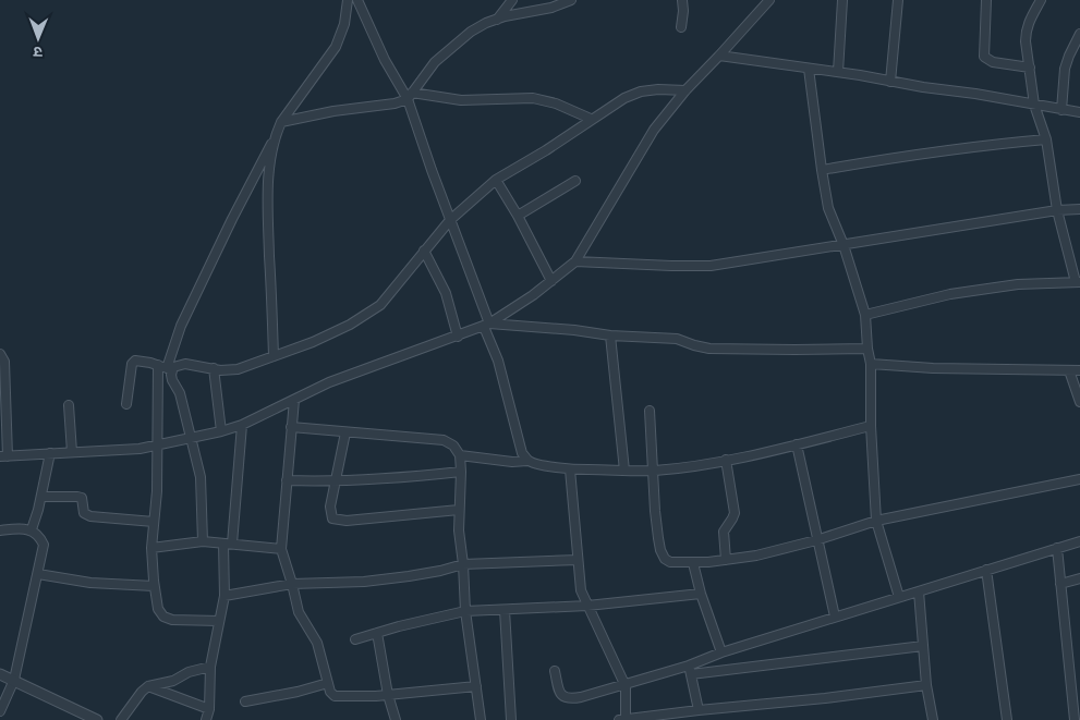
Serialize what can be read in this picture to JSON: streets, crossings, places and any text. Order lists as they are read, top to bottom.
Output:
{
  "north": "bottom"
}
